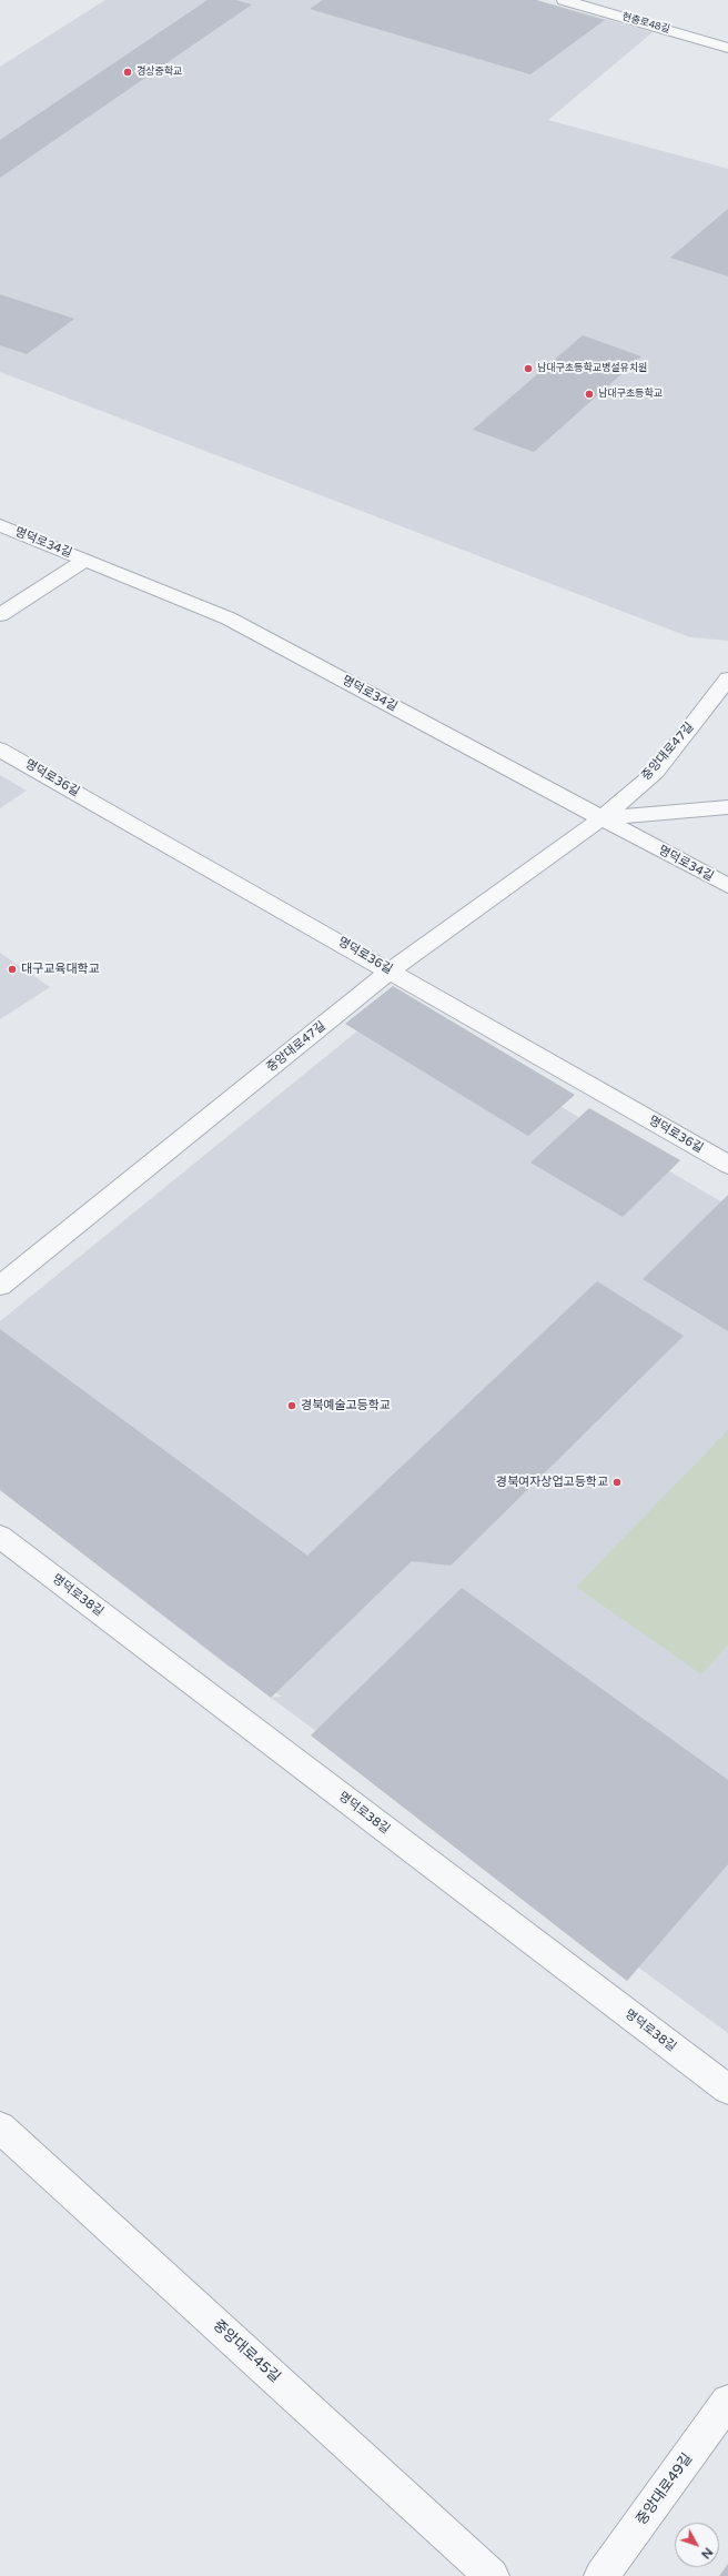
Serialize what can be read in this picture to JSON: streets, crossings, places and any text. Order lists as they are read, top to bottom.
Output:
{
  "streets": {
    "street": [
      "현충로48길",
      "명덕로34길",
      "중앙대로47길",
      "명덕로36길",
      "명덕로38길",
      "중앙대로45길",
      "중앙대로49길"
    ]
  },
  "crossings": [
    ["명덕로34길", "중앙대로47길"],
    ["중앙대로47길", "명덕로36길"]
  ],
  "places": [
    "경상중학교",
    "남대구초등학교병설유치원",
    "남대구초등학교",
    "대구교육대학교",
    "경북예술고등학교",
    "경북여자상업고등학교"
  ],
  "north": "bottom right"
}
